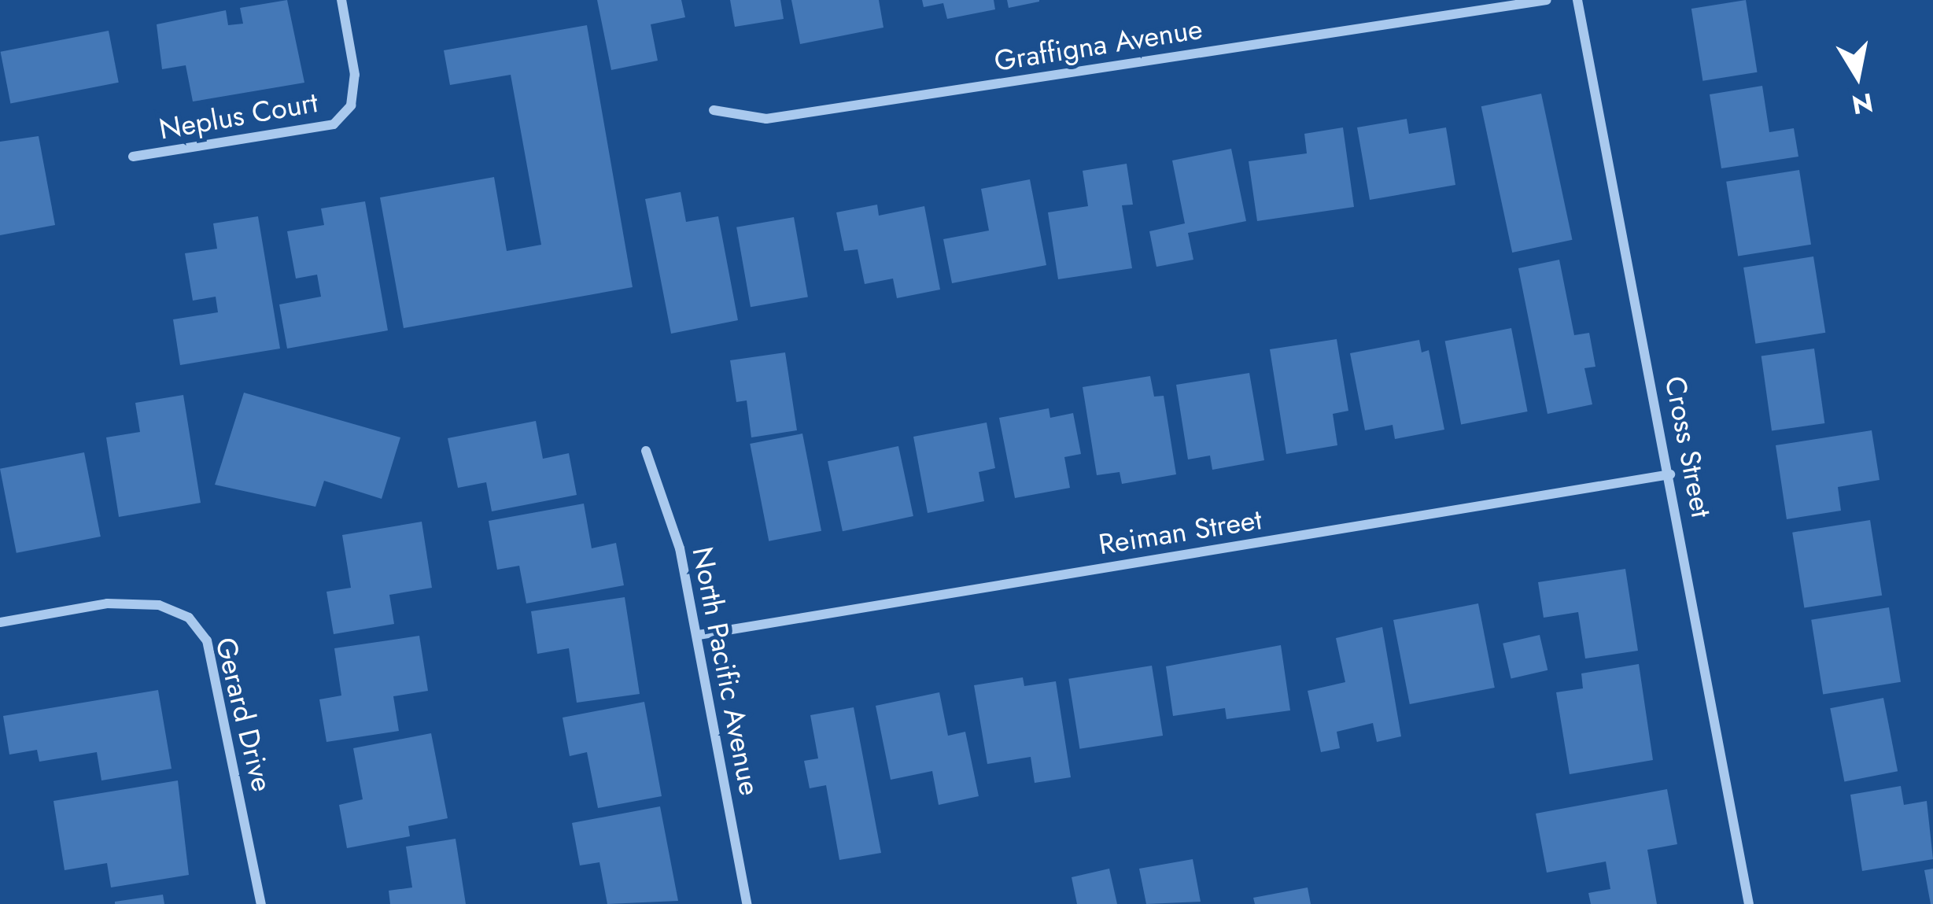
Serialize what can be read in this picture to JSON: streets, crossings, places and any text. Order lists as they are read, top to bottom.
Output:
{
  "streets": {
    "street": [
      "Graffigna Avenue",
      "Neplus Court",
      "Cross Street",
      "Reiman Street",
      "North Pacific Avenue",
      "Gerard Drive"
    ]
  },
  "crossings": [
    ["Cross Street", "Reiman Street"],
    ["Reiman Street", "North Pacific Avenue"]
  ],
  "north": "bottom"
}
